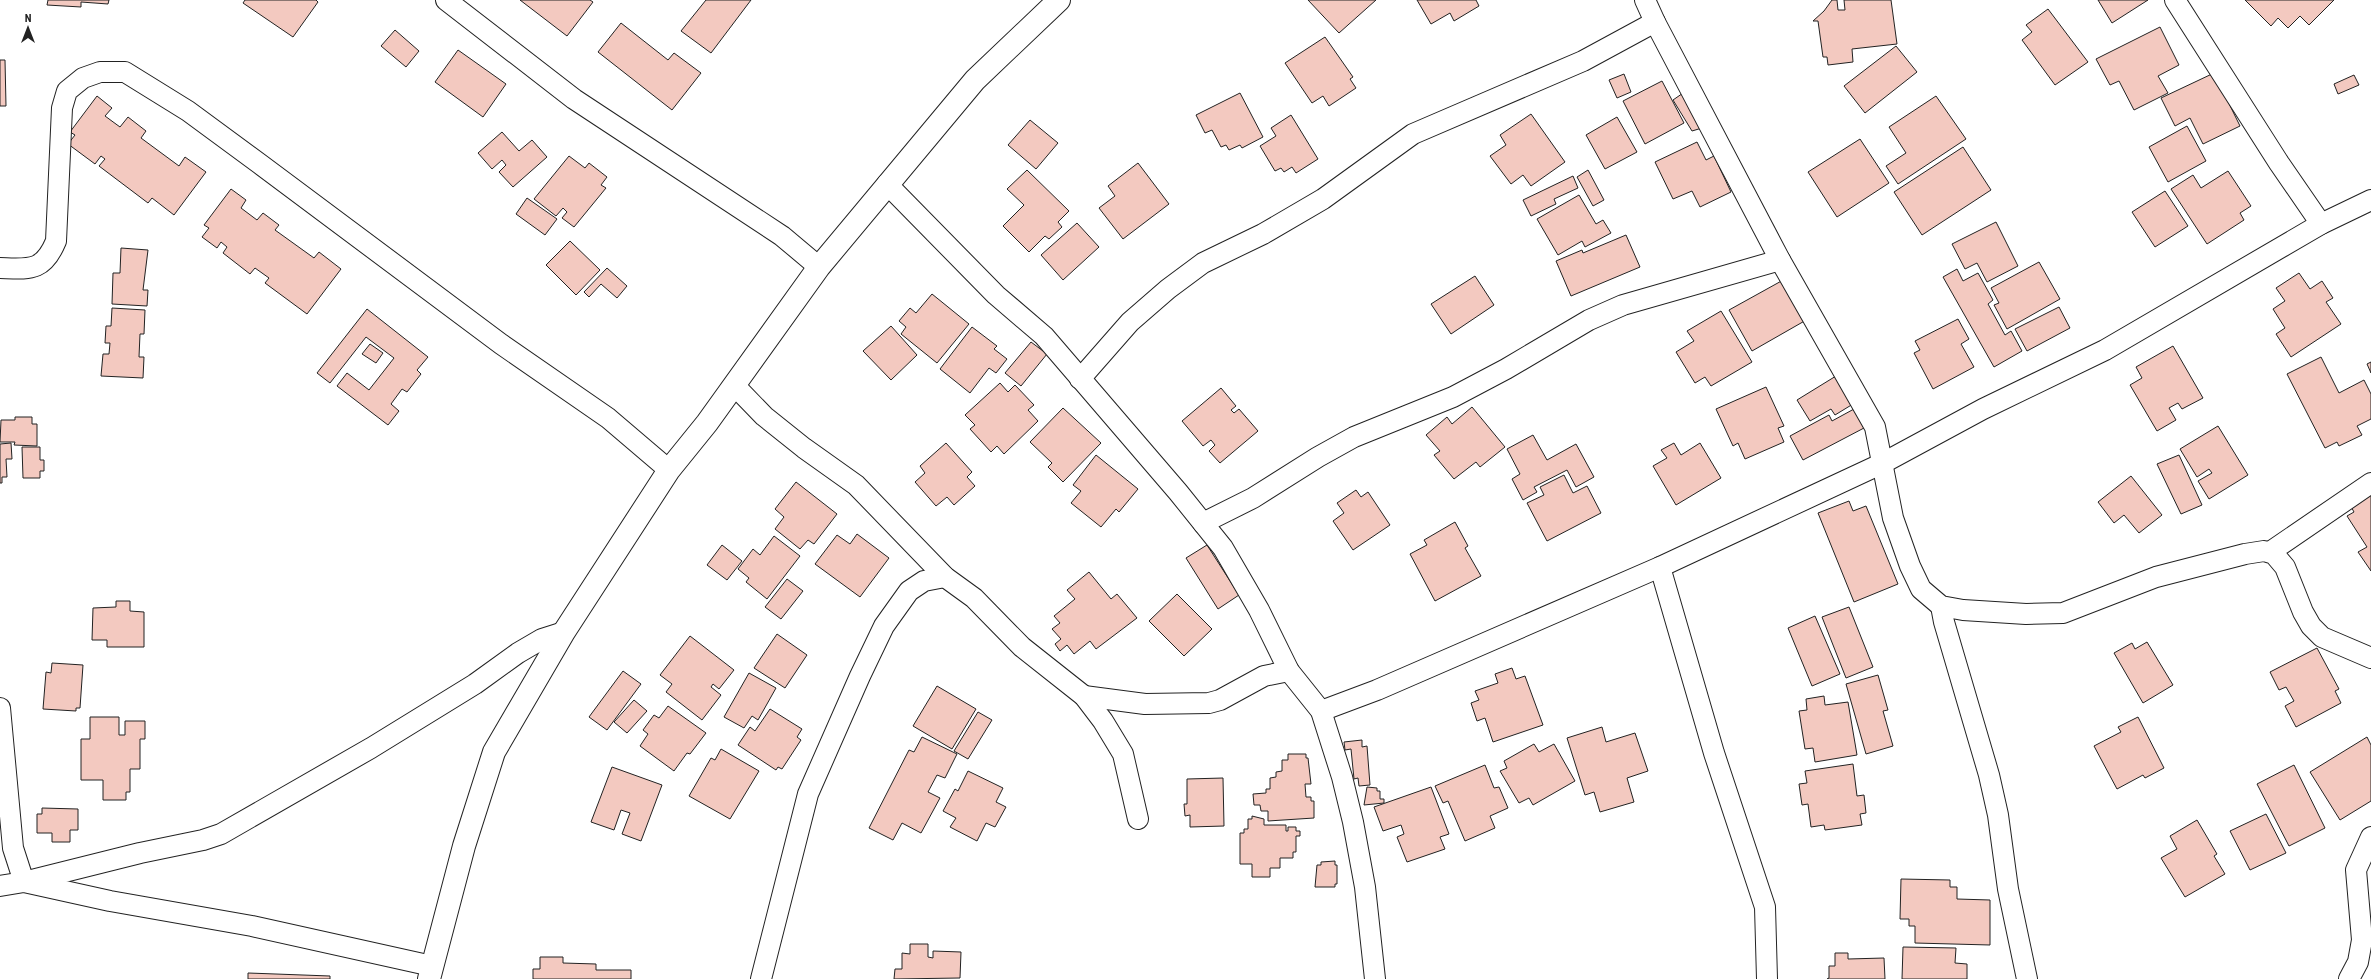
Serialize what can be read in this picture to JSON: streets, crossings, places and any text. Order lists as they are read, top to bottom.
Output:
{
  "north": "top"
}
